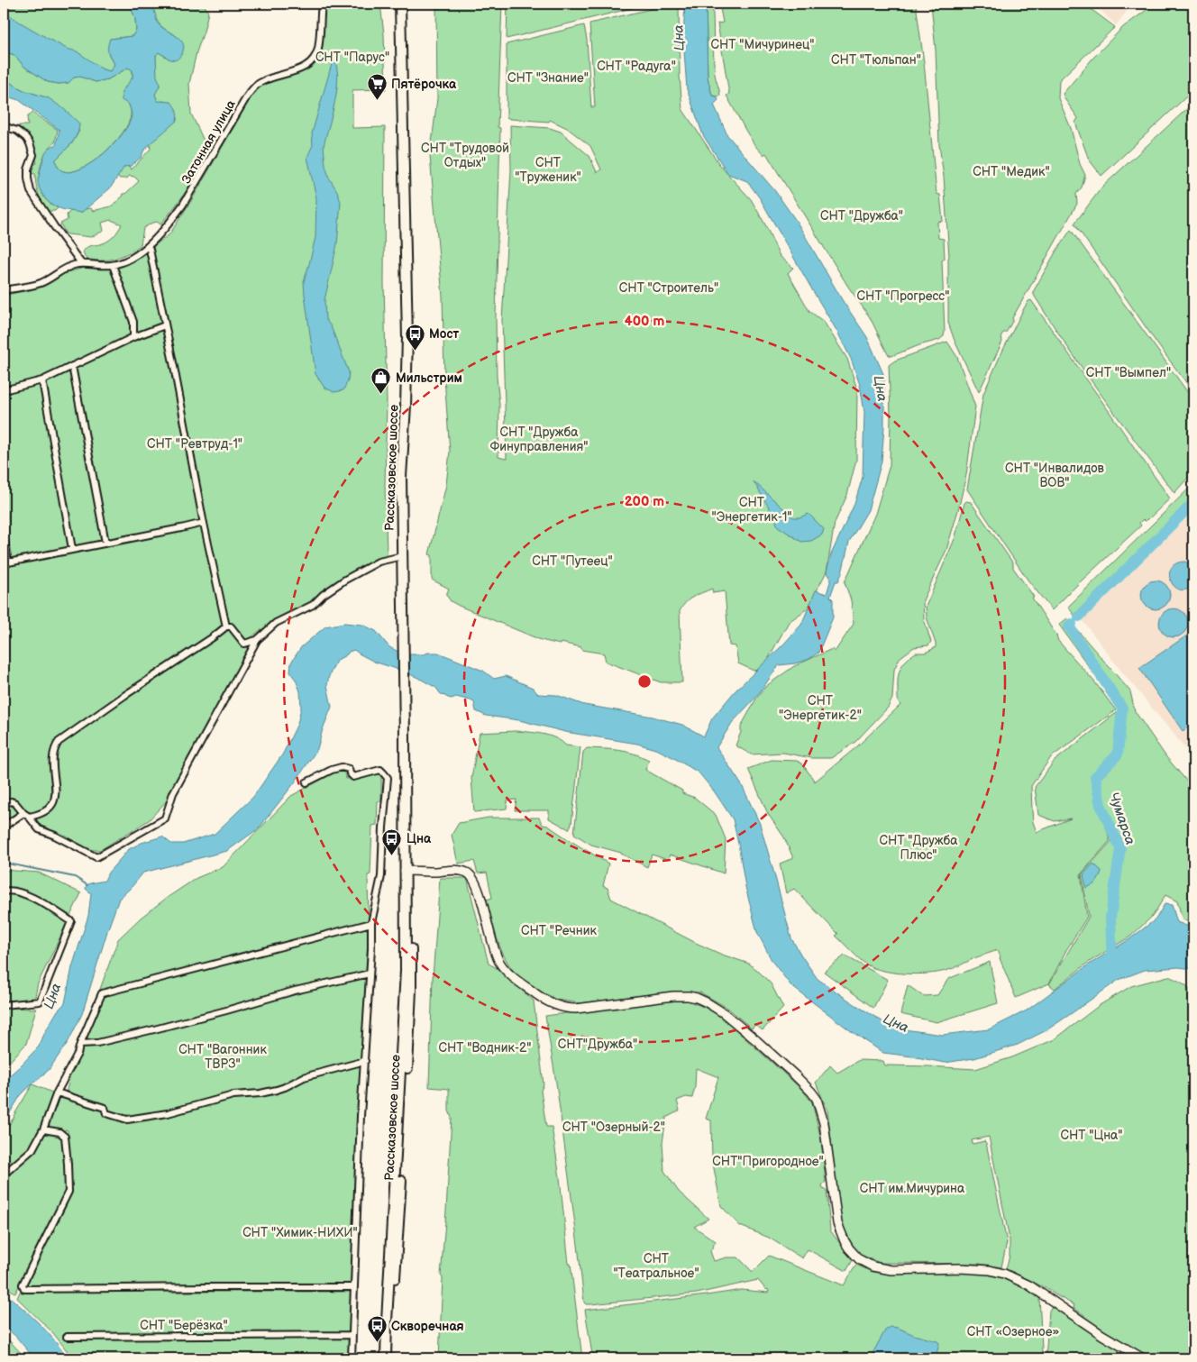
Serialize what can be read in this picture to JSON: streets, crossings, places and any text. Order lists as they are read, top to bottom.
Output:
{
  "streets": {
    "main road": ["Рассказовское шоссе"],
    "street": ["Затонная улица"]
  },
  "water": ["Цна", "Чумарса"],
  "parks": [
    "СНТ \"Мичуринец\"",
    "СНТ \"Парус\"",
    "СНТ \"Тюльпан\"",
    "СНТ \"Радуга\"",
    "СНТ \"Знание\"",
    "СНТ \"Трудовой Отдых\"",
    "СНТ \"Труженик\"",
    "СНТ \"Медик\"",
    "СНТ \"Дружба\"",
    "СНТ \"Строитель\"",
    "СНТ \"Прогресс\"",
    "СНТ \"Вымпел\"",
    "СНТ \"Дружба Финуправления\"",
    "СНТ \"Ревтруд-1\"",
    "СНТ \"Инвалидов ВОВ\"",
    "СНТ \"Энергетик-1\"",
    "СНТ \"Путеец\"",
    "СНТ \"Энергетик-2\"",
    "СНТ \"Дружба Плюс\"",
    "СНТ \"Речник",
    "СНТ\"Дружба\"",
    "СНТ \"Водник-2\"",
    "СНТ \"Вагонник ТВРЗ\"",
    "СНТ \"Озерный-2\"",
    "СНТ \"Цна\"",
    "СНТ\"Пригородное\"",
    "СНТ им.Мичурина",
    "СНТ \"Химик-НИХИ\"",
    "СНТ \"Театральное\"",
    "СНТ \"Берёзка\"",
    "СНТ «Озерное»"
  ],
  "places": {
    "supermarket": ["Пятёрочка"],
    "bus stop": ["Мост", "Цна", "Скворечная"],
    "shop": ["Мильстрим"]
  },
  "rings": ["400 m", "200 m"]
}
